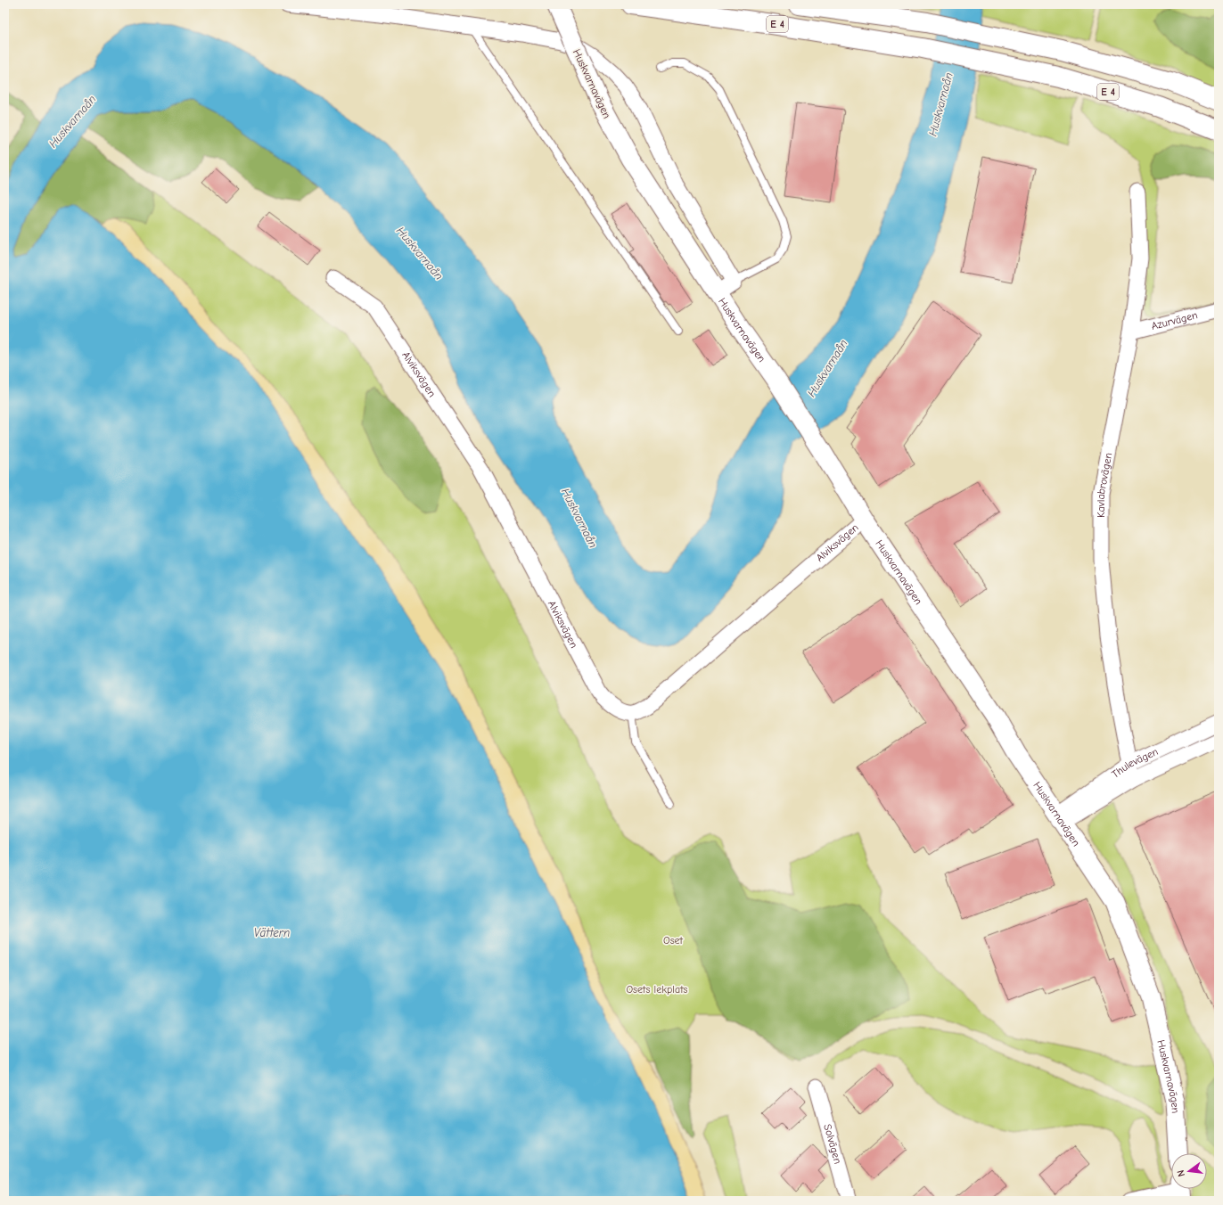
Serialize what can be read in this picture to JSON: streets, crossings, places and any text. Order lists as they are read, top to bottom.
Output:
{
  "streets": {
    "highway": ["E 4"],
    "street": [
      "Huskvarnavägen",
      "Azurvägen",
      "Alviksvägen",
      "Kavlabrovägen",
      "Thulevägen",
      "Solvägen"
    ]
  },
  "crossings": [
    ["Huskvarnavägen", "Alviksvägen"],
    ["Huskvarnavägen", "Thulevägen"],
    ["Azurvägen", "Kavlabrovägen"],
    ["Kavlabrovägen", "Thulevägen"]
  ],
  "water": ["Huskvarnaån", "Vättern"],
  "parks": ["Oset", "Osets lekplats"],
  "north": "left"
}
